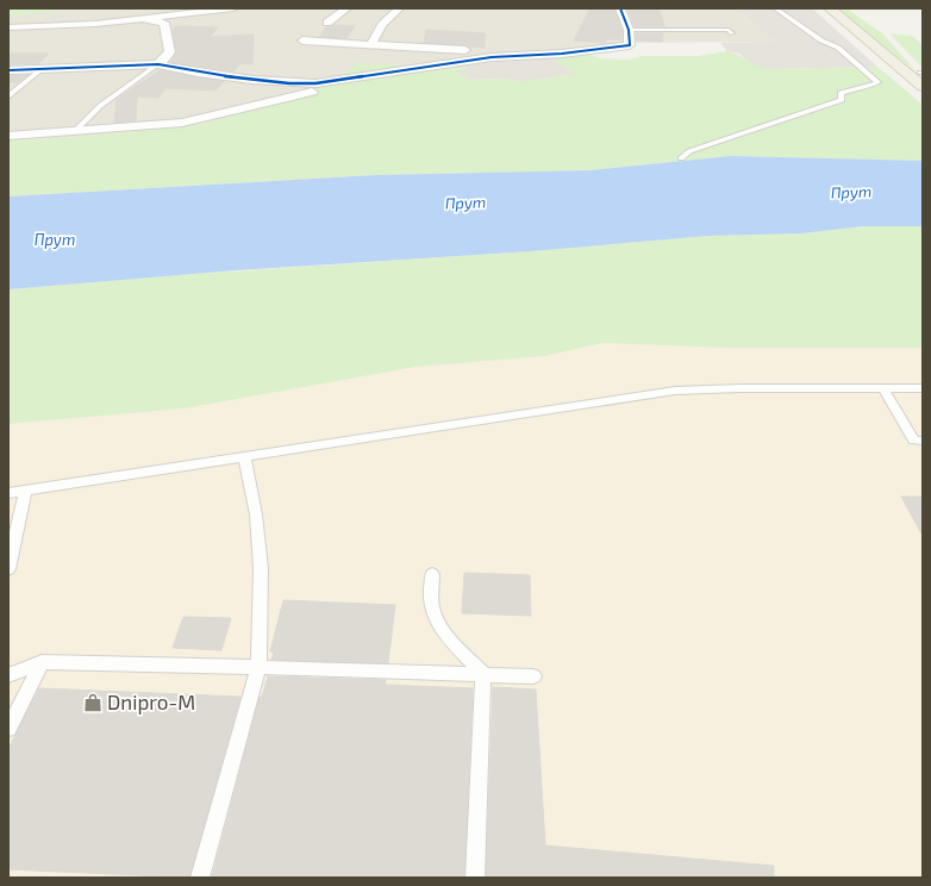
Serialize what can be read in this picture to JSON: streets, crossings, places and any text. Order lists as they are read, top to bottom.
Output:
{
  "water": ["Прут"],
  "places": {
    "shop": ["Dnipro-M"]
  }
}
